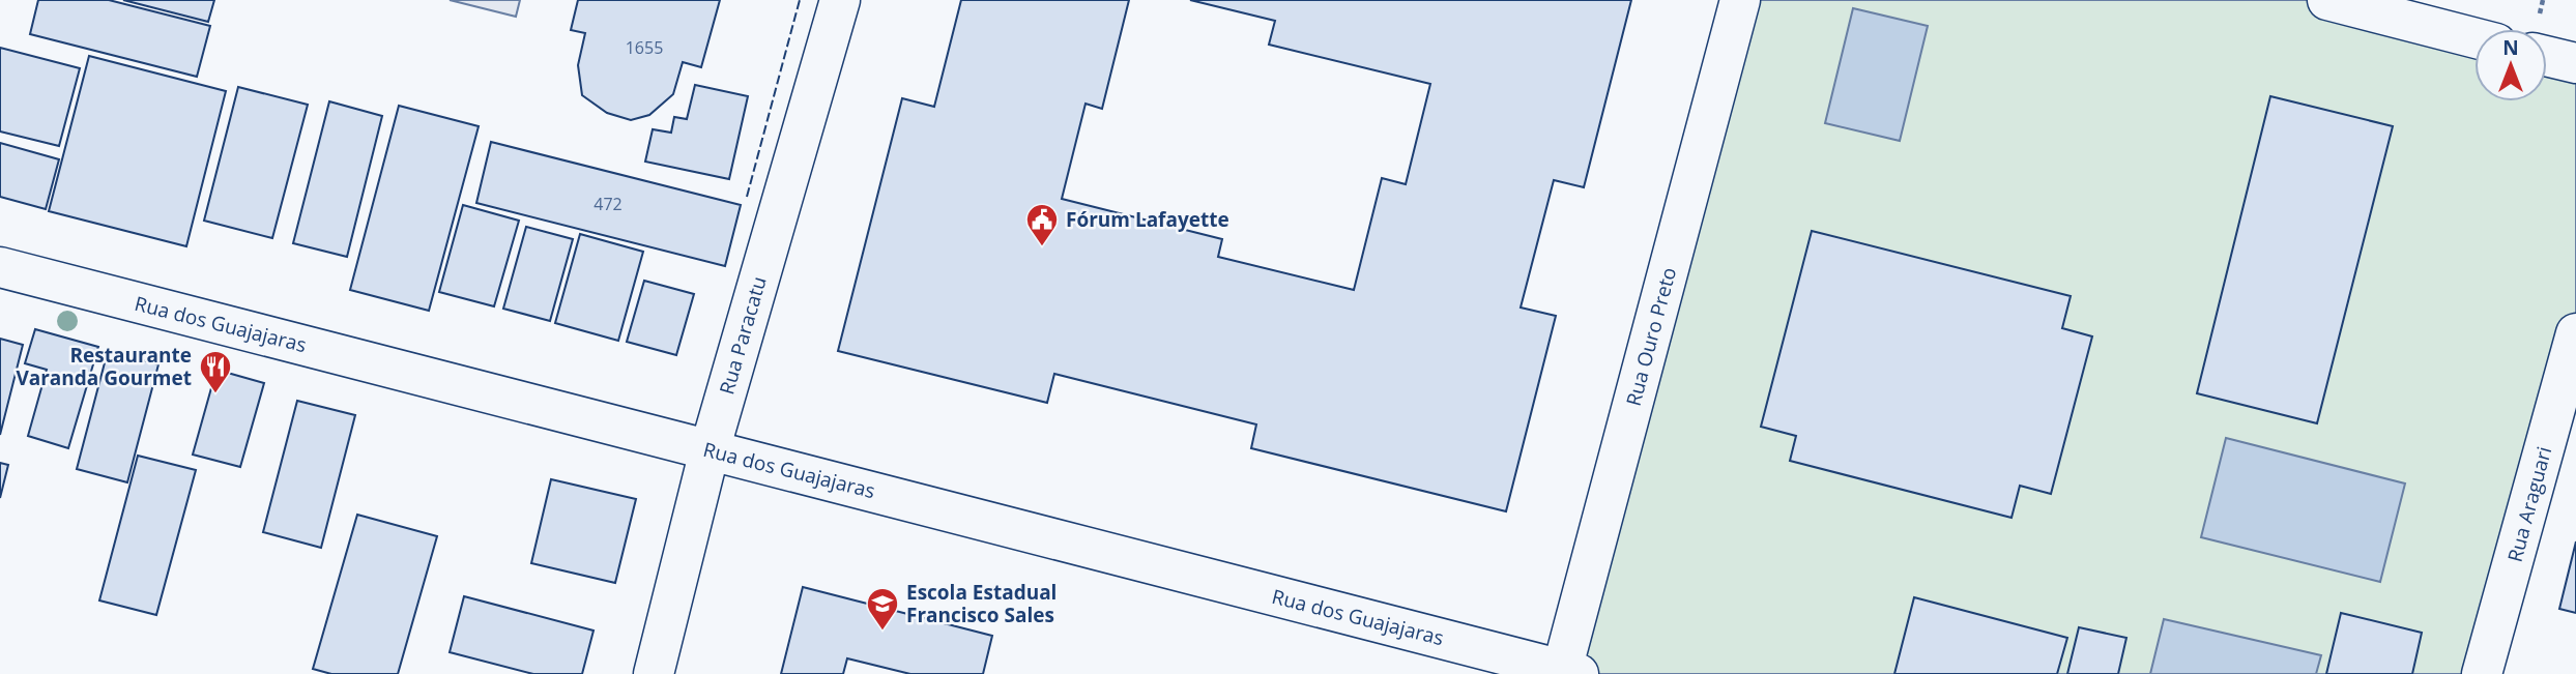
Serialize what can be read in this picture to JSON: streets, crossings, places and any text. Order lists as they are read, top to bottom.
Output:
{
  "streets": {
    "street": [
      "Rua dos Guajajaras",
      "Rua Paracatu",
      "Rua Ouro Preto",
      "Rua Araguari"
    ]
  },
  "crossings": [
    ["Rua dos Guajajaras", "Rua Paracatu"],
    ["Rua dos Guajajaras", "Rua Ouro Preto"]
  ],
  "places": {
    "public building": ["Fórum Lafayette"],
    "restaurant": ["Restaurante Varanda Gourmet"],
    "school or university": ["Escola Estadual Francisco Sales"]
  },
  "house_numbers": ["1655", "472"],
  "north": "top"
}
